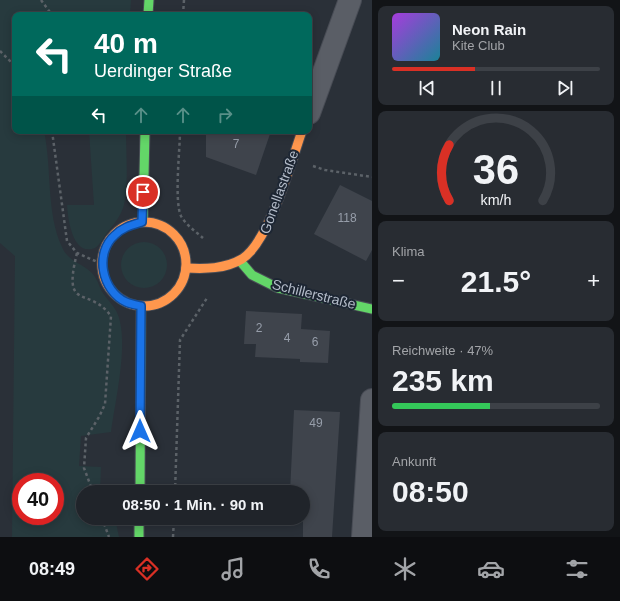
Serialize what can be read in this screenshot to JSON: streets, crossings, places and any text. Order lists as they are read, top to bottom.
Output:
{
  "streets": {
    "street": ["Gonellastraße", "Schillerstraße"]
  },
  "crossings": [
    ["Gonellastraße", "Schillerstraße"]
  ],
  "house_numbers": [
    "7",
    "118",
    "2",
    "4",
    "6",
    "49"
  ],
  "page": {
    "turn": ["40 m", "Uerdinger Straße"],
    "song": ["Neon Rain", "Kite Club"],
    "tile": [
      "Klima",
      ["Reichweite · 47%", "235 km"],
      ["Ankunft", "08:50"]
    ],
    "heat": ["−", "21.5°", "+"],
    "limit": "40",
    "trip": "08:50 · 1 Min. · 90 m",
    "tabs": "08:49",
    "gauge": ["36", "km/h"]
  }
}
